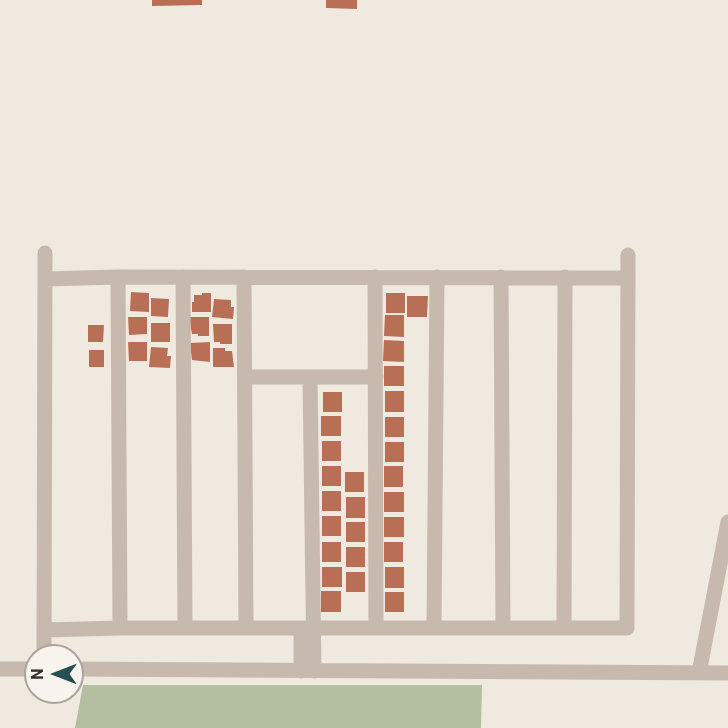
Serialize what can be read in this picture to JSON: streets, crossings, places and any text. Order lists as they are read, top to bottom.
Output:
{
  "north": "left"
}
